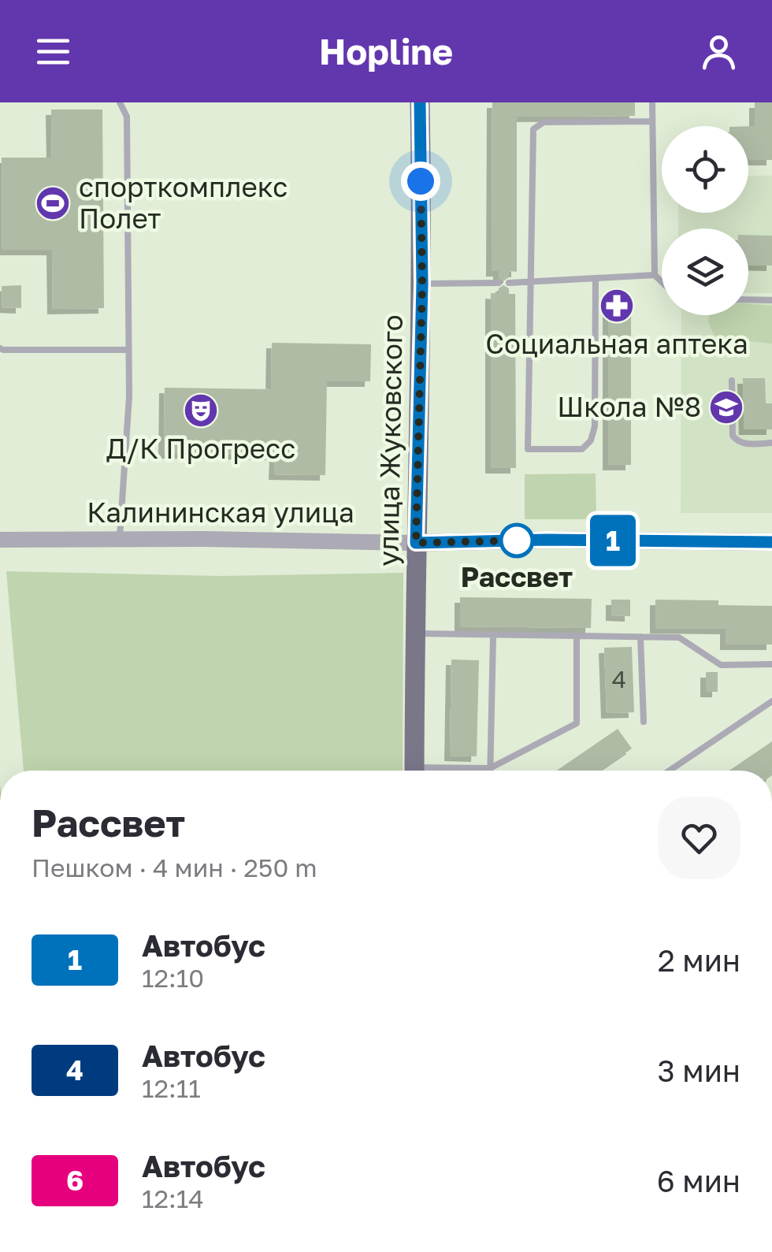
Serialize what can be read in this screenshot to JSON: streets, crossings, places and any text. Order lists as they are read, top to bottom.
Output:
{
  "streets": {
    "main road": ["улица Жуковского", "Калининская улица"]
  },
  "crossings": [
    ["улица Жуковского", "Калининская улица"]
  ],
  "places": {
    "sports": ["спорткомплекс Полет"],
    "pharmacy": ["Социальная аптека"],
    "school or university": ["Школа №8"],
    "theatre": ["Д/К Прогресс"],
    "other": ["Рассвет"]
  },
  "lines": ["bus line 1"],
  "house_numbers": ["4"],
  "page": {
    "header": "Hopline",
    "on_map": "1",
    "heading": ["Рассвет", "Пешком · 4 мин · 250 m"],
    "list": [
      {
        "mark": "1",
        "name": "Автобус",
        "note": "12:10",
        "value": "2 мин"
      },
      {
        "mark": "4",
        "name": "Автобус",
        "note": "12:11",
        "value": "3 мин"
      },
      {
        "mark": "6",
        "name": "Автобус",
        "note": "12:14",
        "value": "6 мин"
      }
    ]
  }
}
